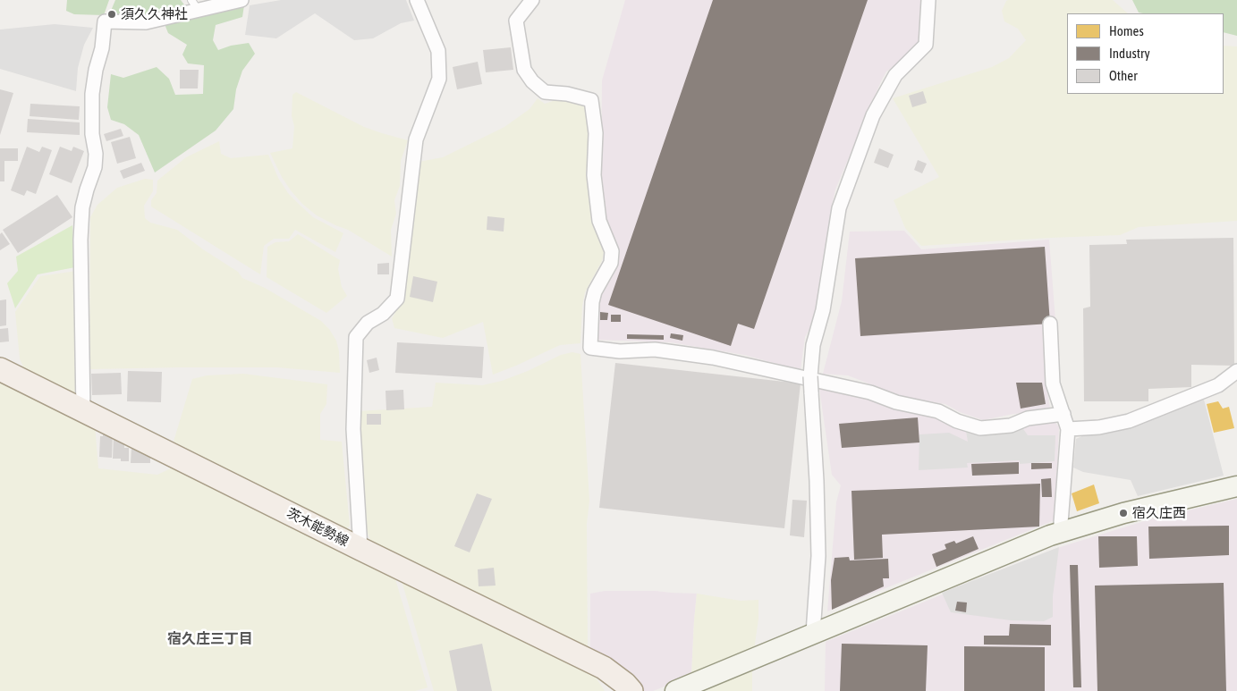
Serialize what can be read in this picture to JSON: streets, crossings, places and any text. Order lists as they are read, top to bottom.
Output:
{
  "streets": {
    "main road": ["茨木能勢線"]
  },
  "districts": ["宿久庄三丁目"],
  "places": ["須久久神社", "宿久庄西"],
  "legend": ["Homes", "Industry", "Other"]
}
